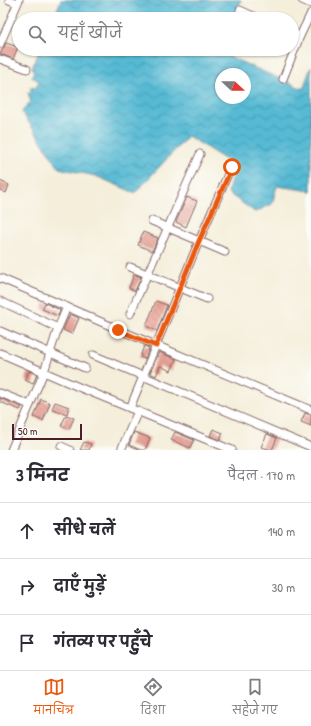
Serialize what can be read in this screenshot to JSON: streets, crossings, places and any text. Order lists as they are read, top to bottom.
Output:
{
  "scale_bar": "50 m",
  "north": "right",
  "page": {
    "search": "यहाँ खोजें",
    "scale": "50 m",
    "heading": ["3 मिनट", "पैदल · 170 m"],
    "list": [
      ["सीधे चलें", "140 m"],
      ["दाएँ मुड़ें", "30 m"],
      "गंतव्य पर पहुँचे"
    ],
    "nav": ["मानचित्र", "दिशा", "सहेजे गए"]
  }
}
